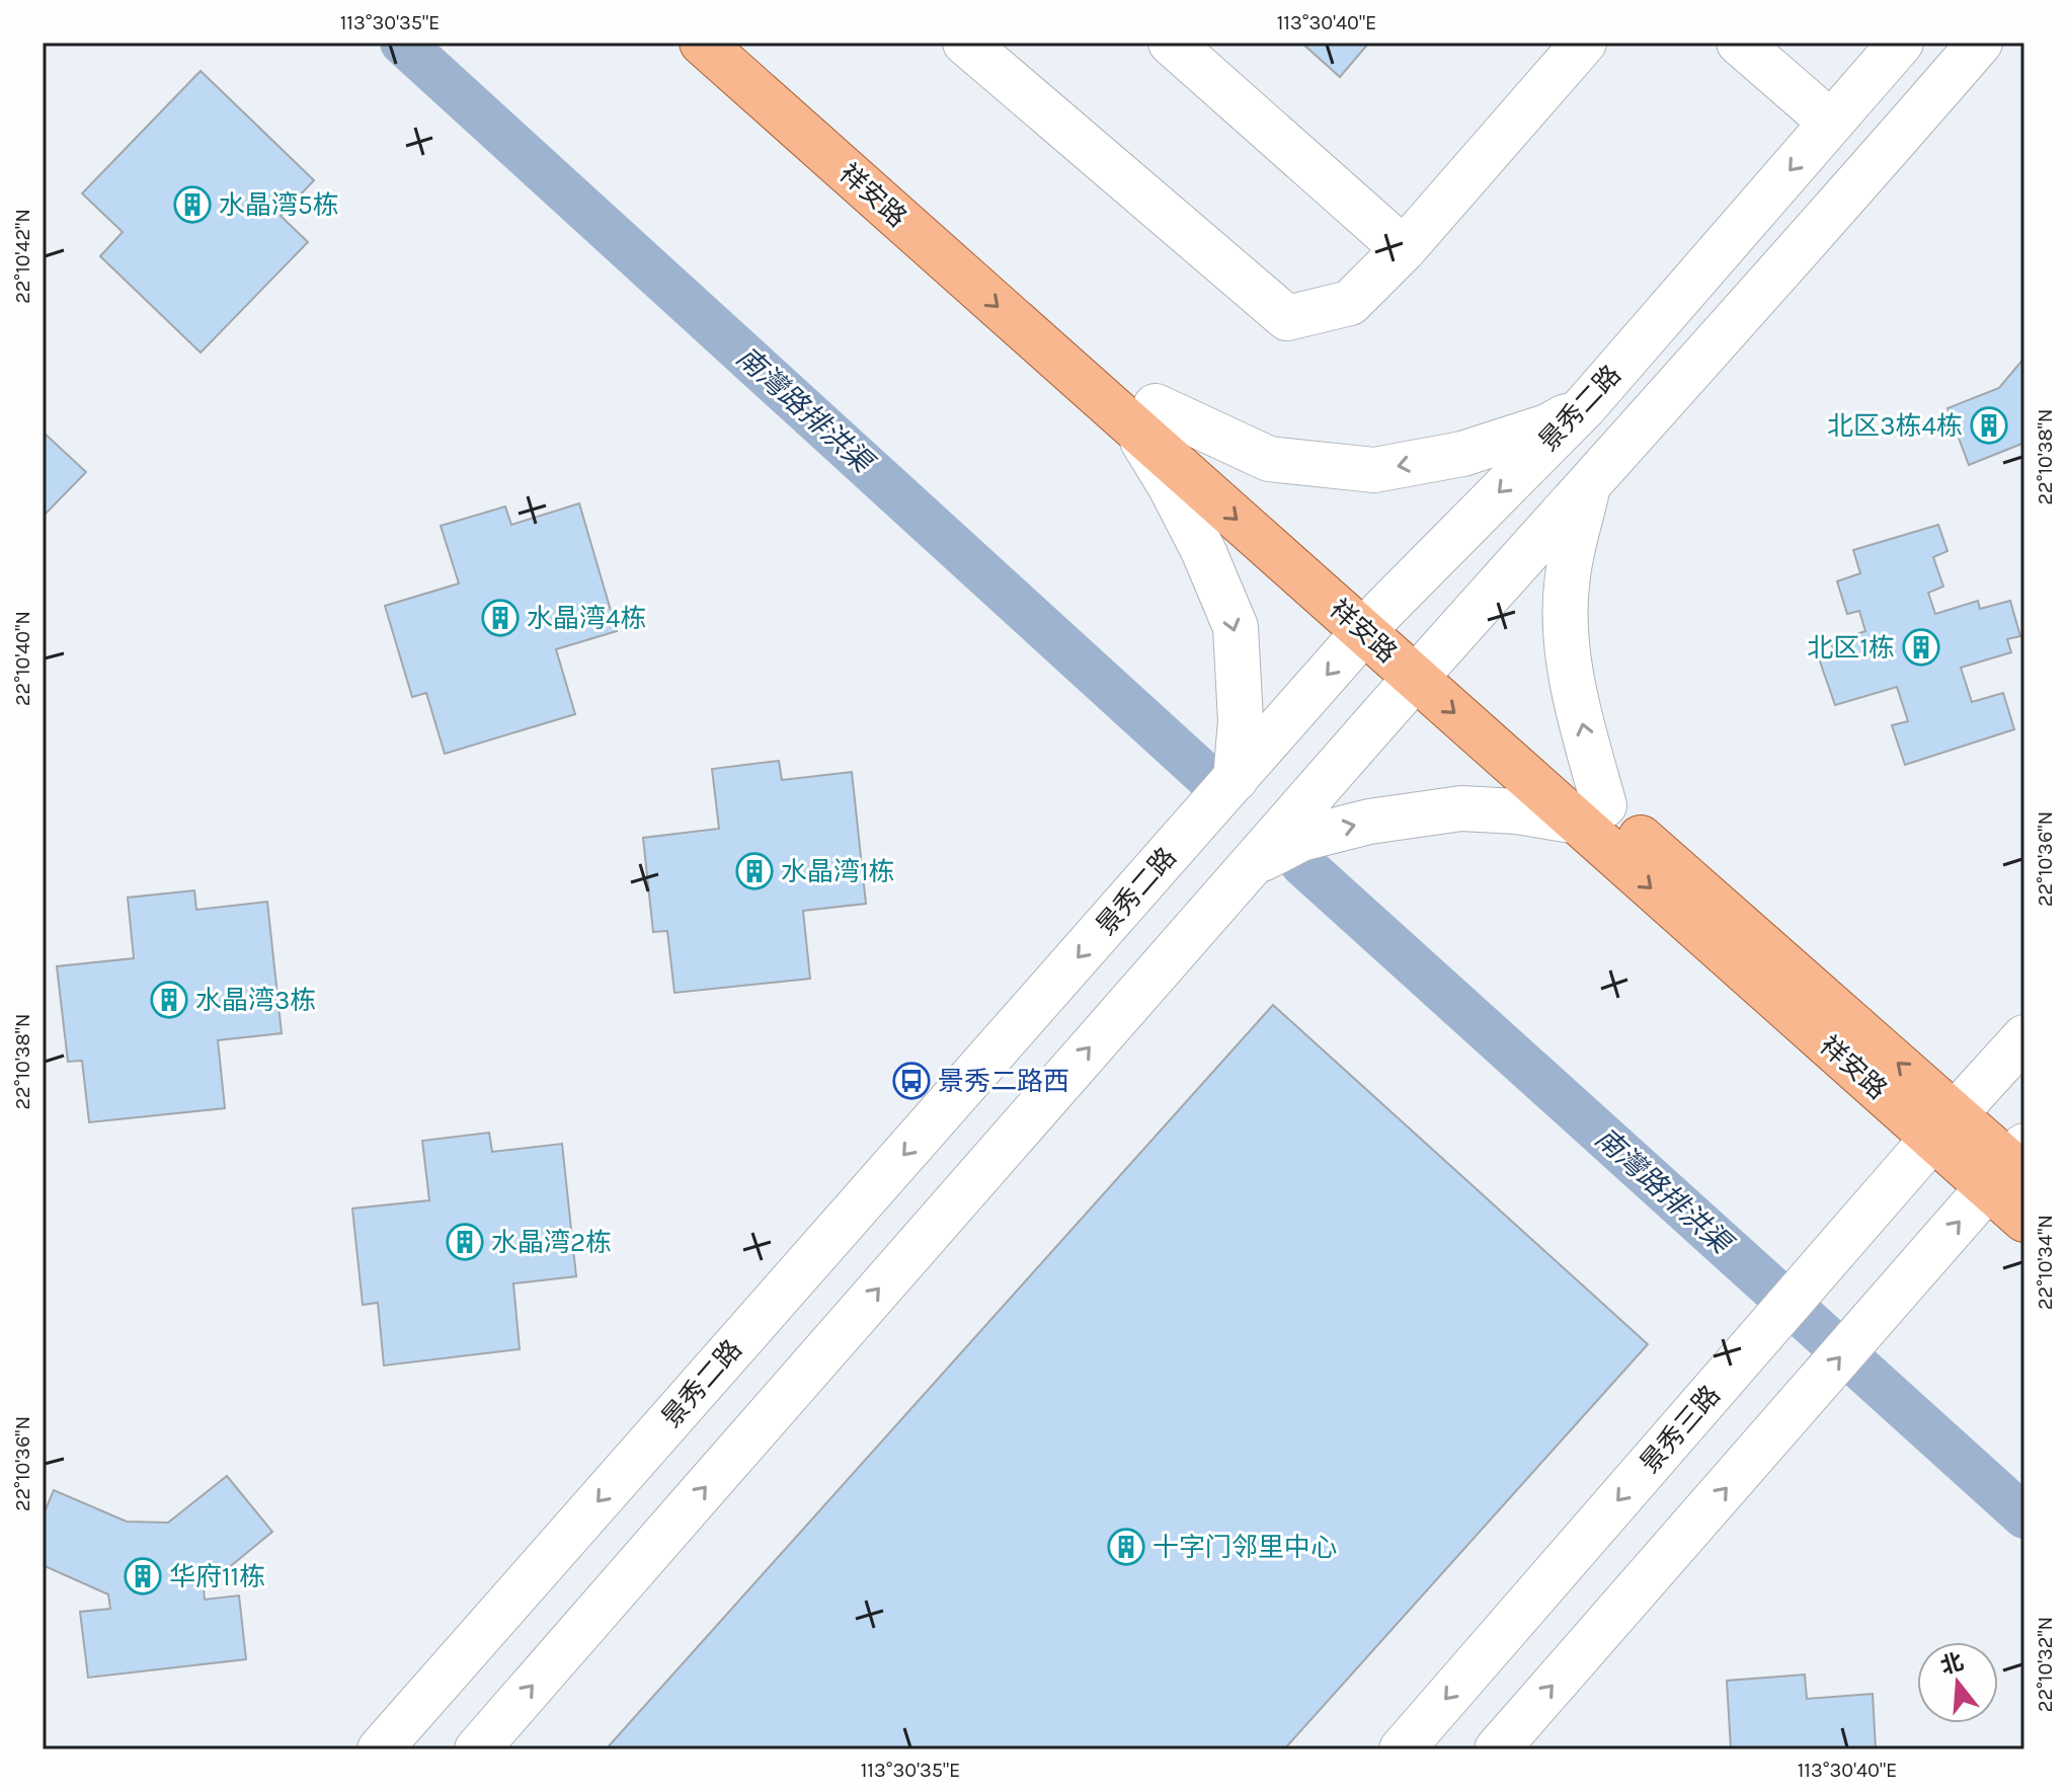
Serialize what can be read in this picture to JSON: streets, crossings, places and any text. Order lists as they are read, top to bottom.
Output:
{
  "streets": {
    "main road": ["祥安路"],
    "street": ["景秀二路", "景秀三路"]
  },
  "crossings": [
    ["祥安路", "景秀二路"],
    ["祥安路", "景秀三路"]
  ],
  "water": ["南灣路排洪渠"],
  "places": {
    "building": [
      "水晶湾5栋",
      "北区3栋4栋",
      "水晶湾4栋",
      "北区1栋",
      "水晶湾1栋",
      "水晶湾3栋",
      "水晶湾2栋",
      "十字门邻里中心",
      "华府11栋"
    ],
    "bus stop": ["景秀二路西"]
  },
  "north": "top",
  "coordinates": [
    "113°30'35\"E",
    "113°30'40\"E",
    "22°10'42\"N",
    "22°10'38\"N",
    "22°10'40\"N",
    "22°10'36\"N",
    "22°10'34\"N",
    "22°10'32\"N"
  ]
}
